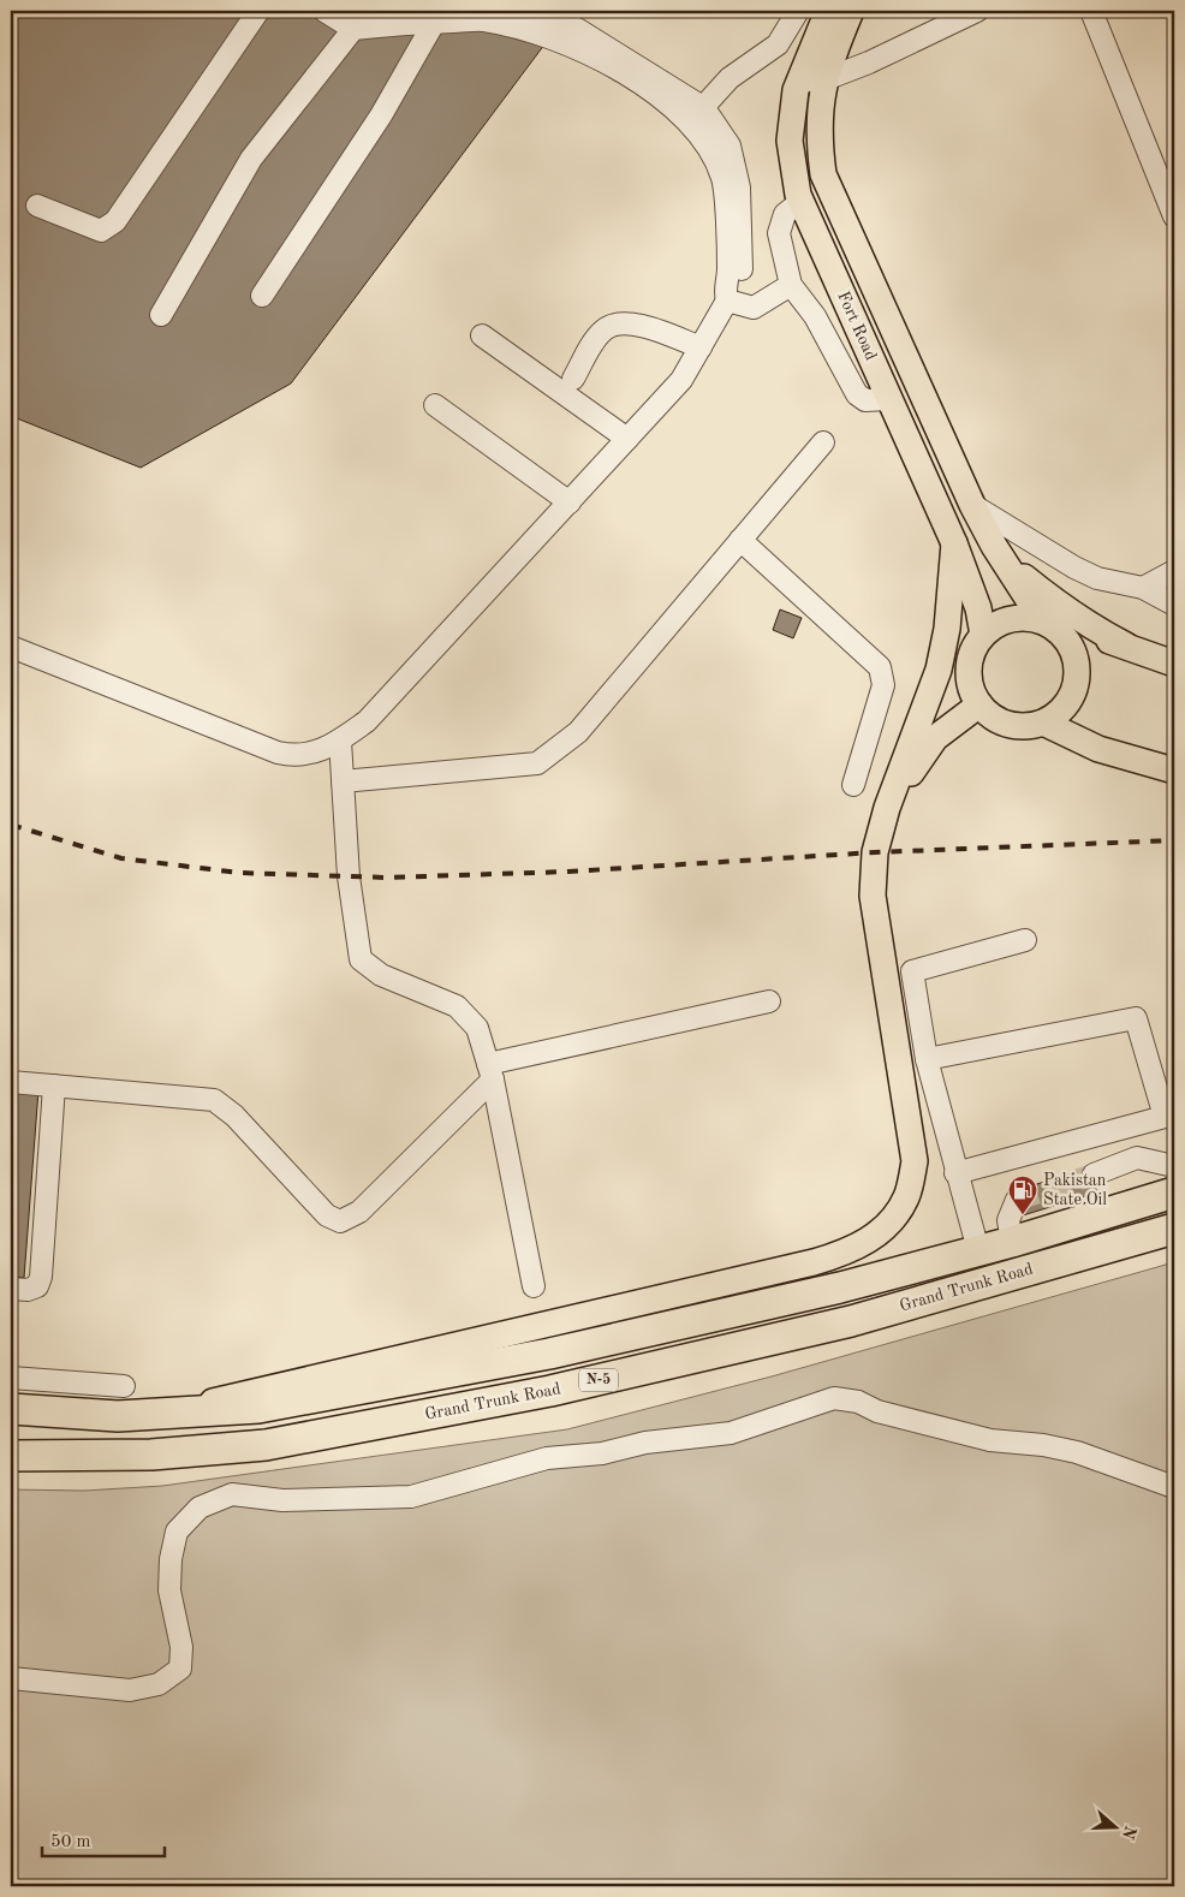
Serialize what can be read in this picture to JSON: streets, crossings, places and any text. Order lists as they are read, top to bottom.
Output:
{
  "streets": {
    "highway": ["Grand Trunk Road", "N-5"],
    "main road": ["Fort Road"]
  },
  "places": {
    "fuel station": ["Pakistan State Oil"]
  },
  "scale_bar": "50 m",
  "north": "right"
}
